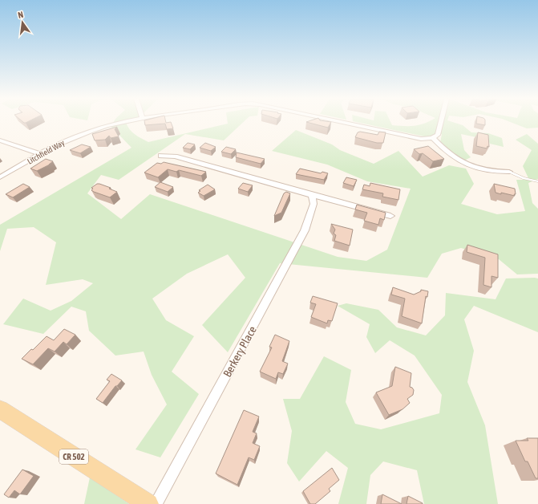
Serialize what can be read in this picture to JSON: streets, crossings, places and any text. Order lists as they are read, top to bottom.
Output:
{
  "streets": {
    "main road": ["CR 502"],
    "street": ["Litchfield Way", "Berkery Place"]
  },
  "north": "top"
}
